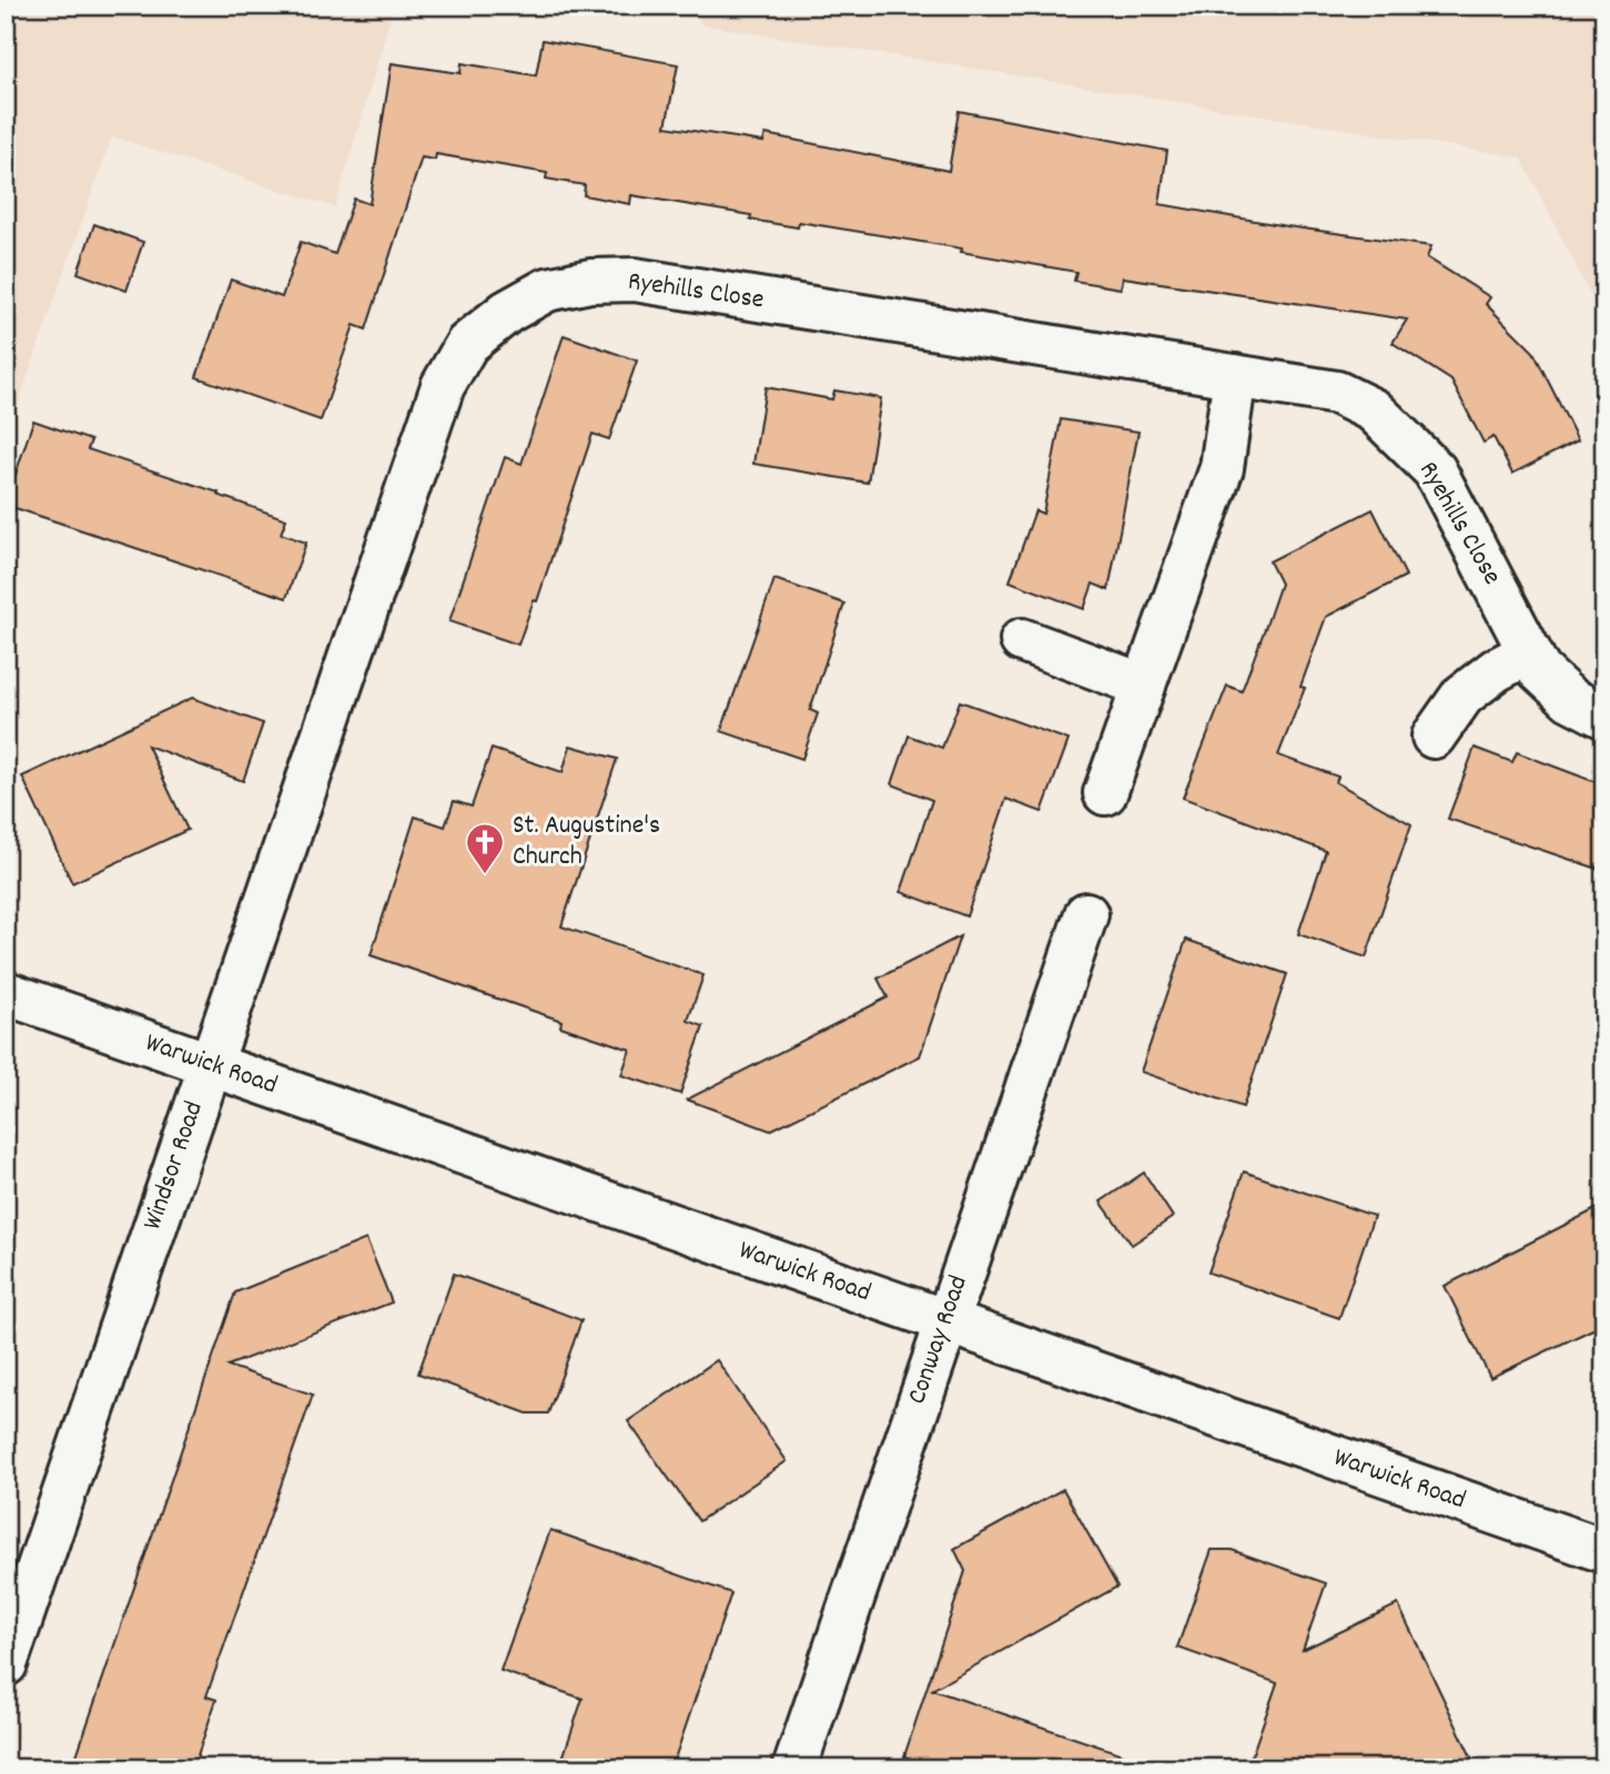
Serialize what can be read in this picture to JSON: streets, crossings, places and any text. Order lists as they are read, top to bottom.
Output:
{
  "streets": {
    "street": [
      "Ryehills Close",
      "Warwick Road",
      "Windsor Road",
      "Conway Road"
    ]
  },
  "crossings": [
    ["Ryehills Close", "Windsor Road"],
    ["Warwick Road", "Windsor Road"],
    ["Warwick Road", "Conway Road"]
  ],
  "places": {
    "church": ["St. Augustine's Church"]
  }
}
